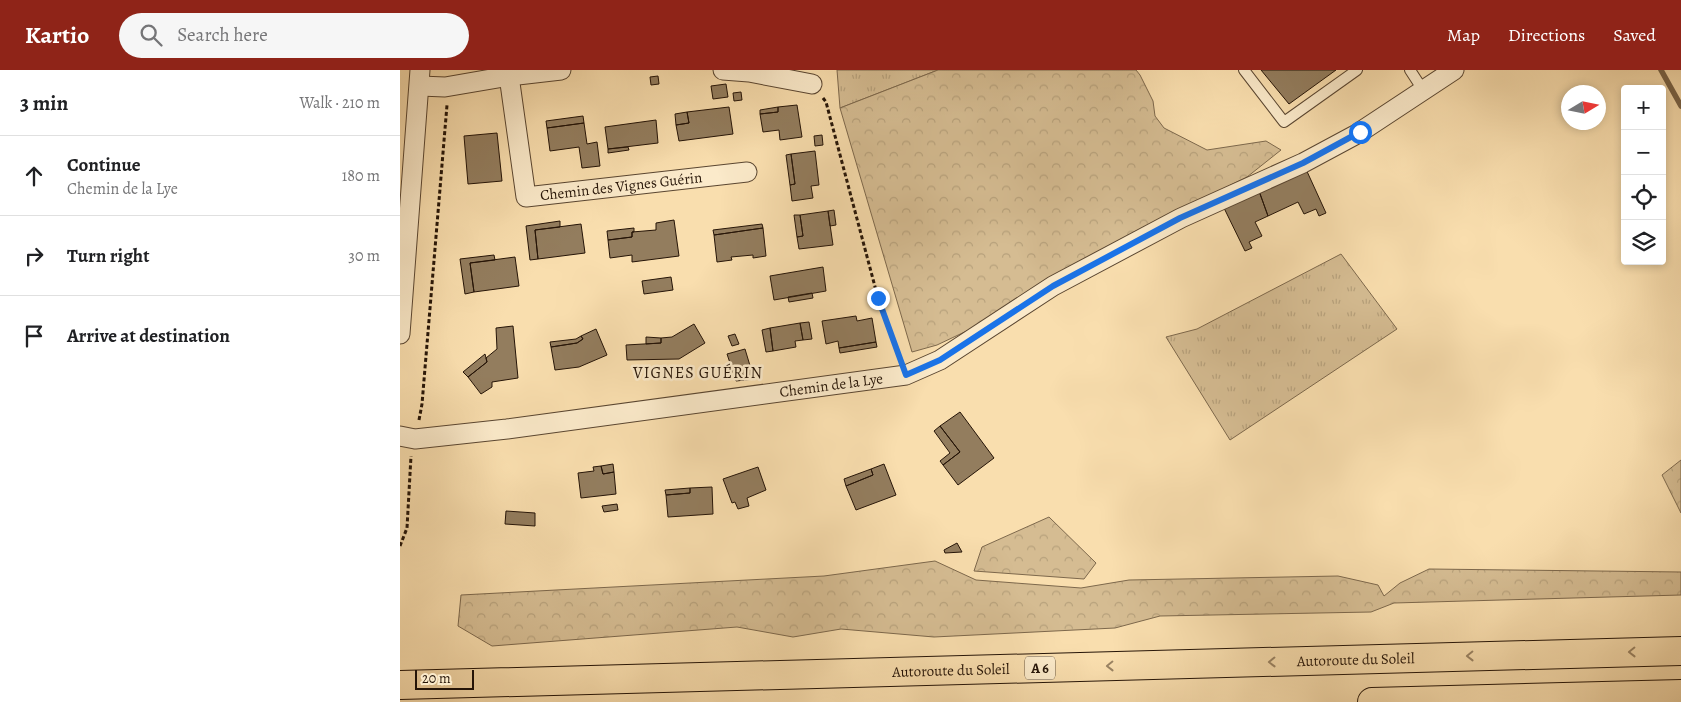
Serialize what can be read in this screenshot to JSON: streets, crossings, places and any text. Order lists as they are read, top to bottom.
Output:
{
  "streets": {
    "highway": ["Autoroute du Soleil", "A 6"],
    "street": ["Chemin des Vignes Guérin", "Chemin de la Lye"]
  },
  "one_way": ["Autoroute du Soleil"],
  "districts": ["VIGNES GUÉRIN"],
  "scale_bar": "20 m",
  "north": "right",
  "page": {
    "header": "Kartio",
    "search": "Search here",
    "nav": ["Map", "Directions", "Saved"],
    "heading": ["3 min", "Walk · 210 m"],
    "map_buttons": ["+", "−"],
    "list": [
      ["Continue", "Chemin de la Lye", "180 m"],
      ["Turn right", "30 m"],
      "Arrive at destination"
    ],
    "scale": "20 m"
  }
}
